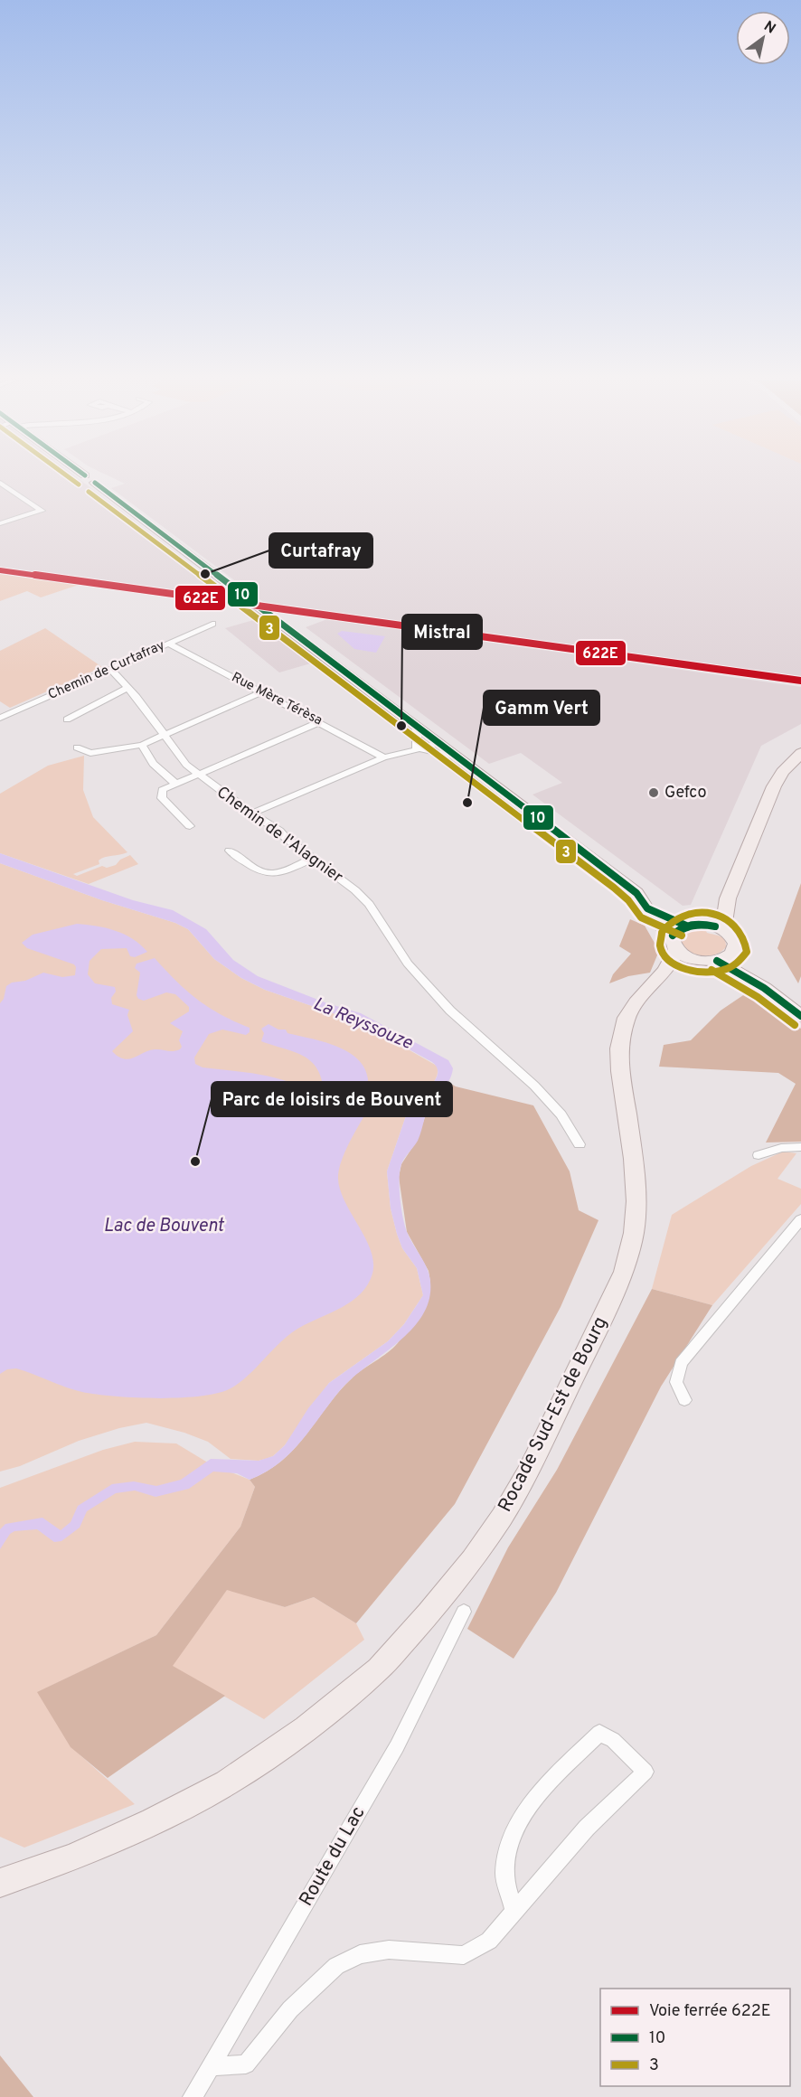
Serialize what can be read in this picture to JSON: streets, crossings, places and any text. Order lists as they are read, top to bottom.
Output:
{
  "streets": {
    "main road": ["Rocade Sud-Est de Bourg"],
    "street": [
      "Chemin de Curtafray",
      "Rue Mère Térèsa",
      "Chemin de l'Alagnier",
      "Route du Lac"
    ]
  },
  "crossings": [
    ["Chemin de Curtafray", "Rue Mère Térèsa"],
    ["Chemin de Curtafray", "Chemin de l'Alagnier"]
  ],
  "water": ["La Reyssouze", "Lac de Bouvent"],
  "places": [
    "Curtafray",
    "Mistral",
    "Gefco",
    "Gamm Vert",
    "Parc de loisirs de Bouvent"
  ],
  "lines": ["transit line 3", "transit line 10", "rail line 622E"],
  "legend": ["Voie ferrée 622E", "10", "3"],
  "north": "top right"
}
